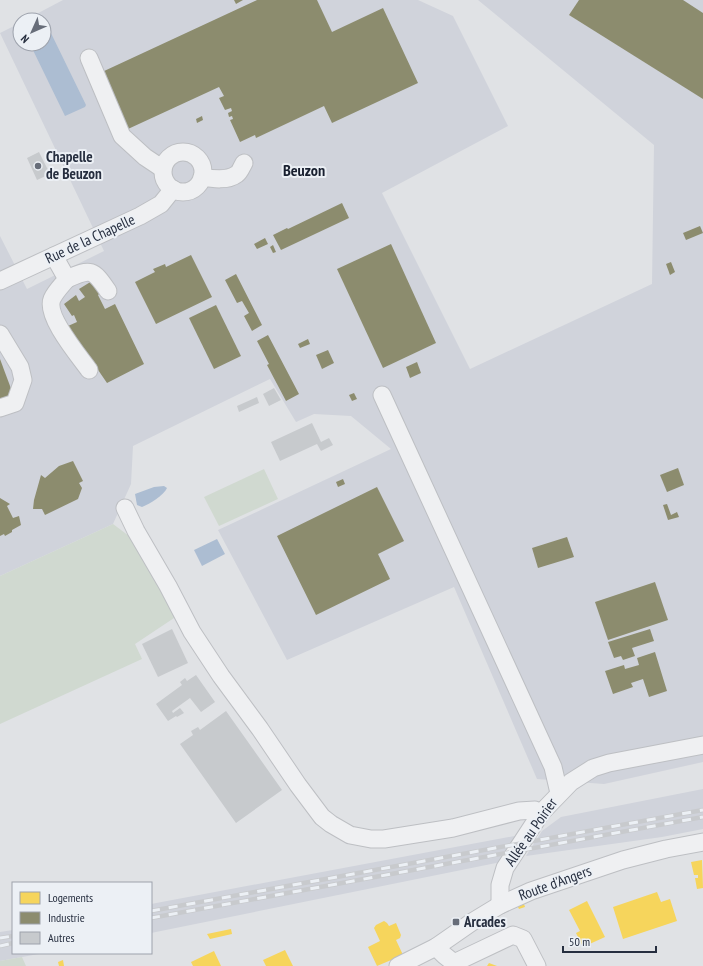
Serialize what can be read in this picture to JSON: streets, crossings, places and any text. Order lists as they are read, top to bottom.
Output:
{
  "streets": {
    "street": ["Rue de la Chapelle", "Allée au Poirier", "Route d'Angers"]
  },
  "crossings": [
    ["Allée au Poirier", "Route d'Angers"]
  ],
  "districts": ["Beuzon"],
  "places": {
    "other": ["Chapelle de Beuzon"],
    "transit": ["Arcades"]
  },
  "legend": ["Logements", "Industrie", "Autres"],
  "scale_bar": "50 m",
  "north": "bottom left"
}
